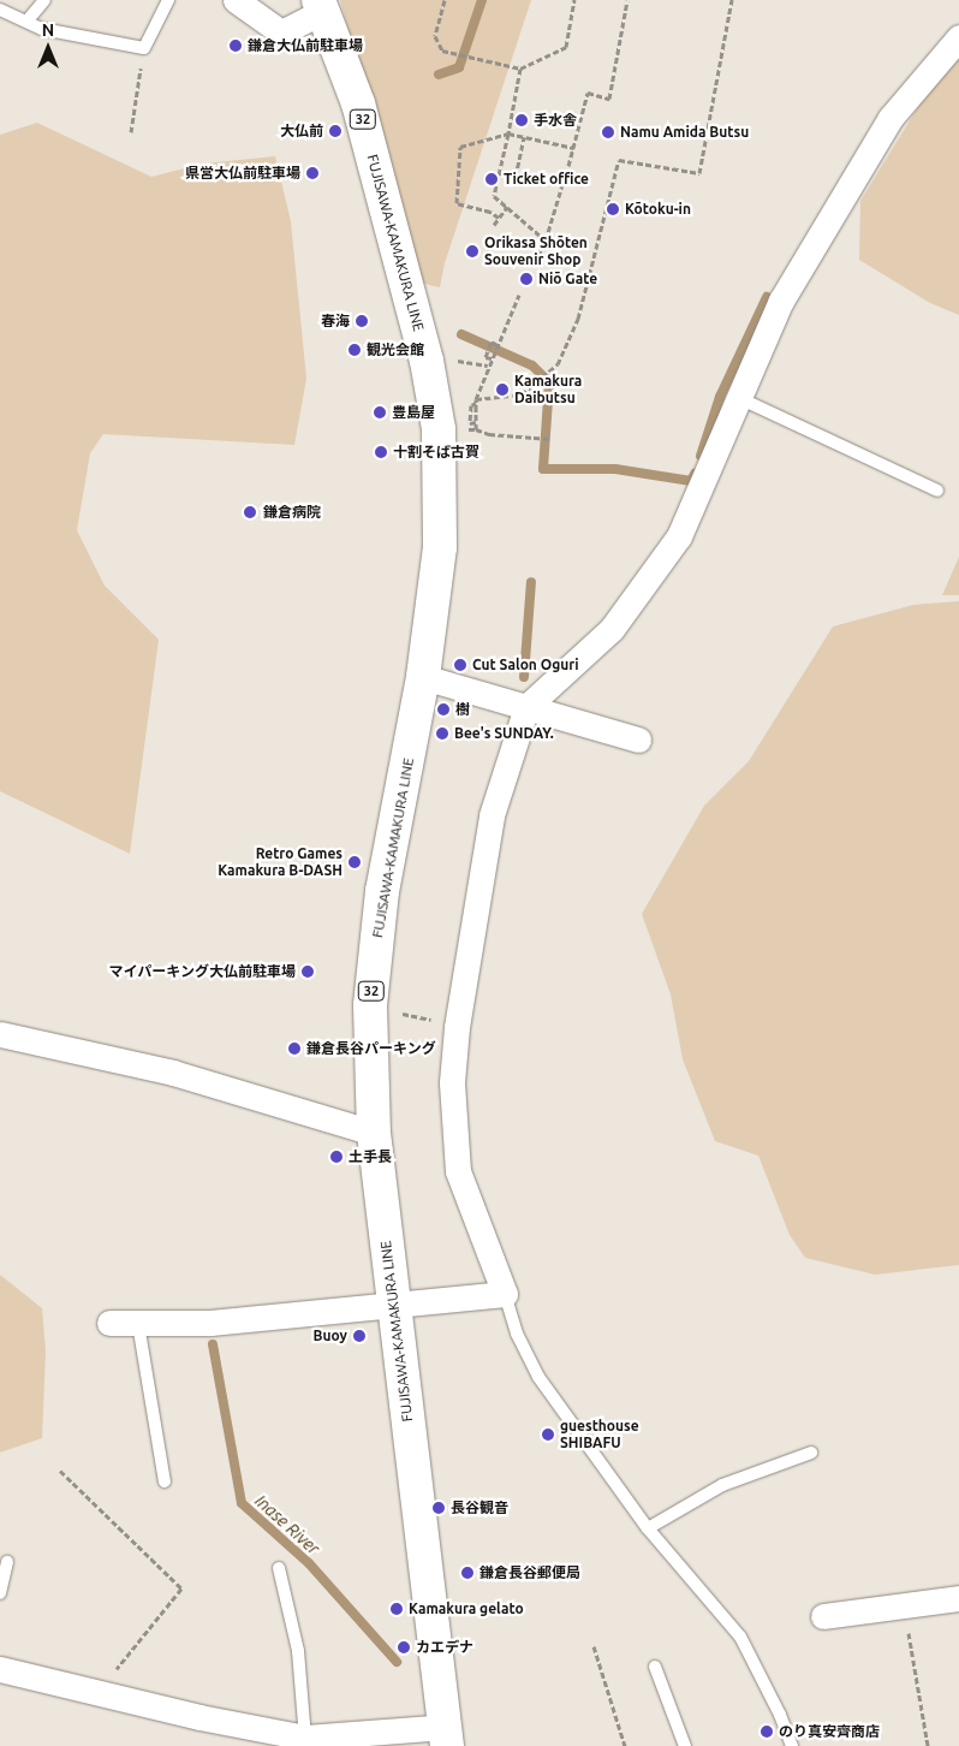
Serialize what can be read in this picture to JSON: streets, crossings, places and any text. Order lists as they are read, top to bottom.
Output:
{
  "streets": {
    "main road": ["32", "FUJISAWA-KAMAKURA LINE"]
  },
  "water": ["Inase River"],
  "places": [
    "鎌倉大仏前駐車場",
    "手水舎",
    "大仏前",
    "Namu Amida Butsu",
    "県営大仏前駐車場",
    "Ticket office",
    "Kōtoku-in",
    "Orikasa Shōten Souvenir Shop",
    "Niō Gate",
    "春海",
    "観光会館",
    "Kamakura Daibutsu",
    "豊島屋",
    "十割そば古賀",
    "鎌倉病院",
    "Cut Salon Oguri",
    "樹",
    "Bee's SUNDAY.",
    "Retro Games Kamakura B-DASH",
    "マイパーキング大仏前駐車場",
    "鎌倉長谷パーキング",
    "土手長",
    "Buoy",
    "guesthouse SHIBAFU",
    "長谷観音",
    "鎌倉長谷郵便局",
    "Kamakura gelato",
    "カエデナ",
    "のり真安齊商店"
  ],
  "north": "top"
}
